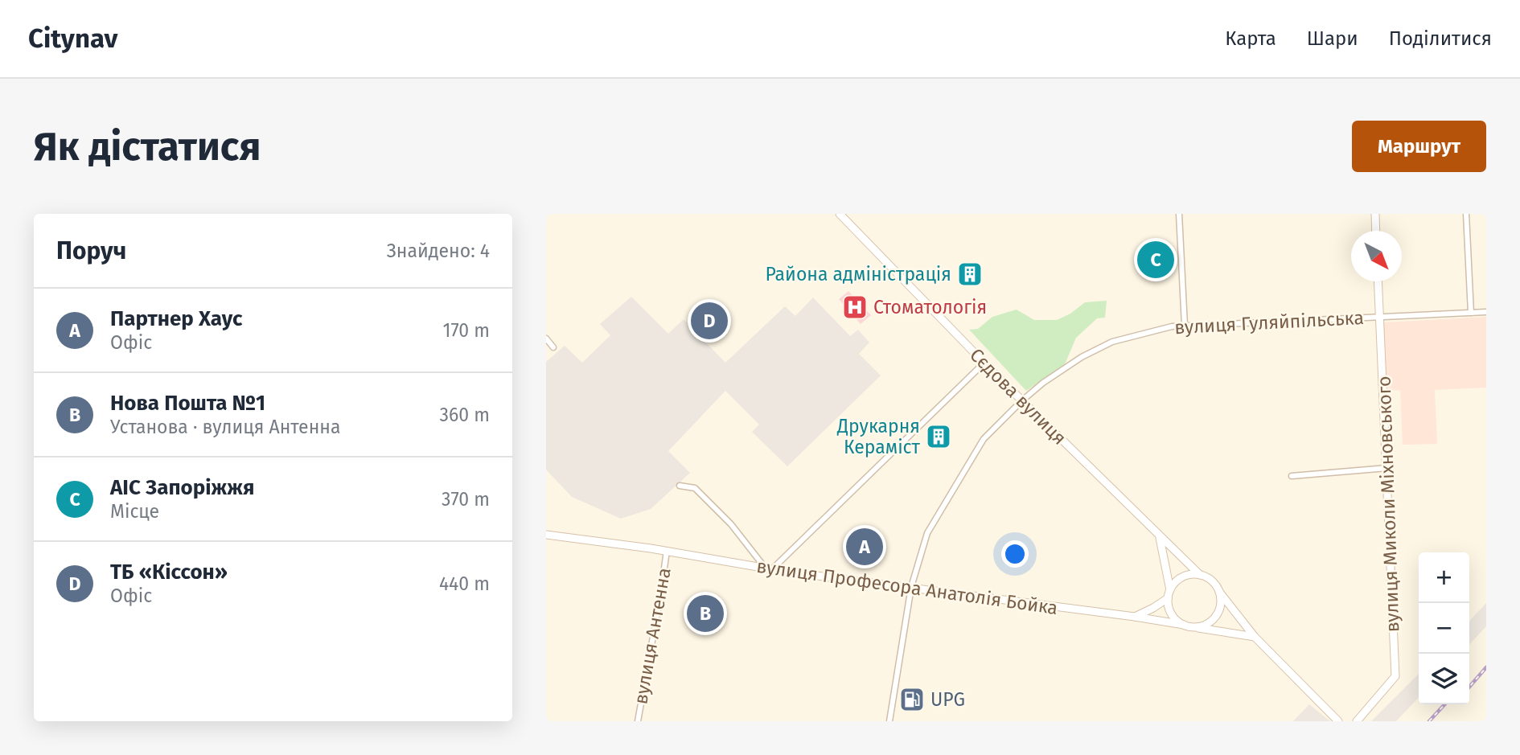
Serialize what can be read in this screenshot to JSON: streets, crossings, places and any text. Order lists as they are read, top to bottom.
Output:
{
  "streets": {
    "main road": ["Сєдова вулиця", "вулиця Миколи Міхновського", "вулиця Професора Анатолія Бойка"],
    "street": ["вулиця Гуляйпільська", "вулиця Антенна"]
  },
  "crossings": [
    ["вулиця Гуляйпільська", "Сєдова вулиця"],
    ["вулиця Гуляйпільська", "вулиця Миколи Міхновського"],
    ["вулиця Гуляйпільська", "вулиця Професора Анатолія Бойка"],
    ["Сєдова вулиця", "вулиця Професора Анатолія Бойка"],
    ["вулиця Професора Анатолія Бойка", "вулиця Антенна"]
  ],
  "places": {
    "building": ["Района адміністрація", "Друкарня Кераміст"],
    "hospital": ["Стоматологія"],
    "fuel station": ["UPG"]
  },
  "north": "bottom right",
  "page": {
    "header": "Citynav",
    "nav": ["Карта", "Шари", "Поділитися"],
    "buttons": "Маршрут",
    "title": "Як дістатися",
    "heading": ["Поруч", "Знайдено: 4"],
    "pins": [
      "C",
      "D",
      "A",
      "B"
    ],
    "list": [
      {
        "mark": "A",
        "name": "Партнер Хаус",
        "note": "Офіс",
        "value": "170 m"
      },
      {
        "mark": "B",
        "name": "Нова Пошта №1",
        "note": "Установа · вулиця Антенна",
        "value": "360 m"
      },
      {
        "mark": "C",
        "name": "АІС Запоріжжя",
        "note": "Місце",
        "value": "370 m"
      },
      {
        "mark": "D",
        "name": "ТБ «Кіссон»",
        "note": "Офіс",
        "value": "440 m"
      }
    ],
    "map_buttons": ["+", "−"]
  }
}
